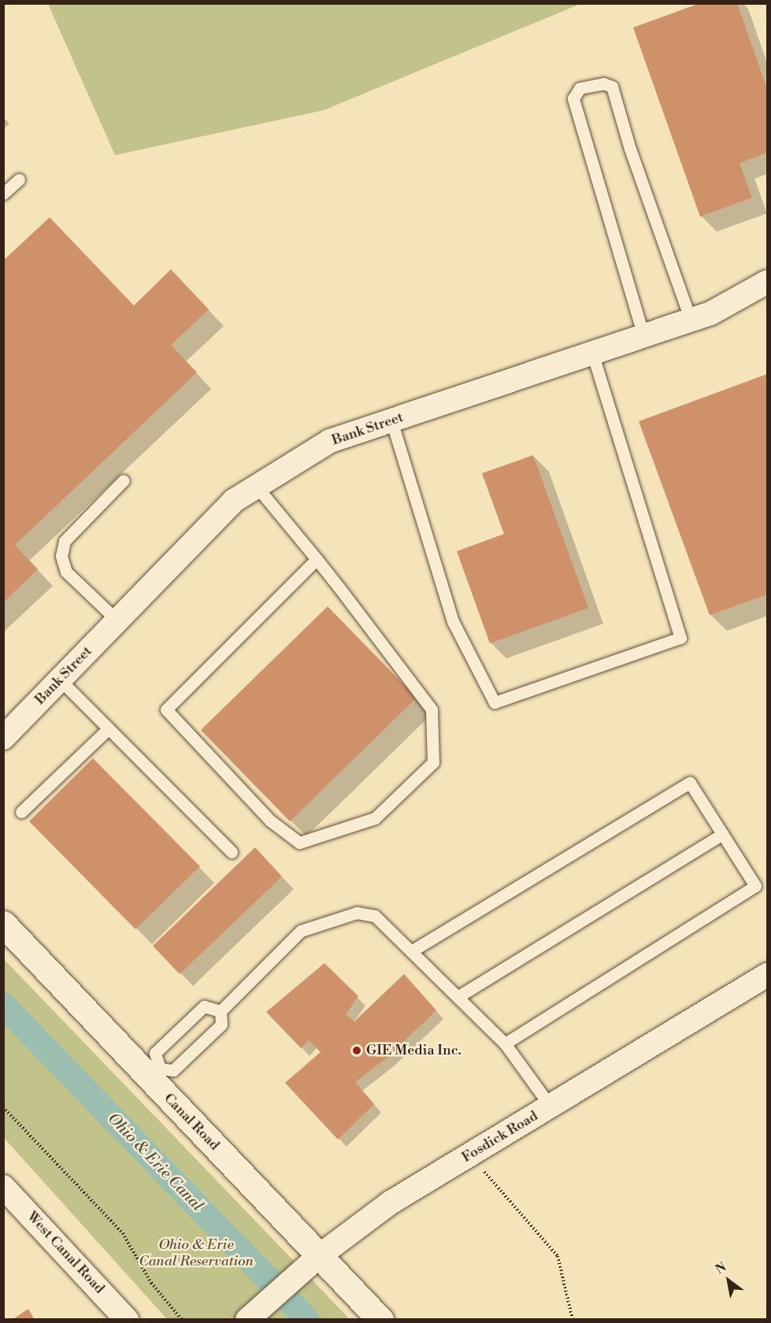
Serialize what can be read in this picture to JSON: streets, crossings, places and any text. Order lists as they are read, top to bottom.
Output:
{
  "streets": {
    "main road": ["Canal Road"],
    "street": ["Bank Street", "Fosdick Road", "West Canal Road"]
  },
  "crossings": [
    ["Canal Road", "Fosdick Road"]
  ],
  "water": ["Ohio & Erie Canal"],
  "parks": ["Ohio & Erie Canal Reservation"],
  "places": ["GIE Media Inc."],
  "north": "top left"
}
